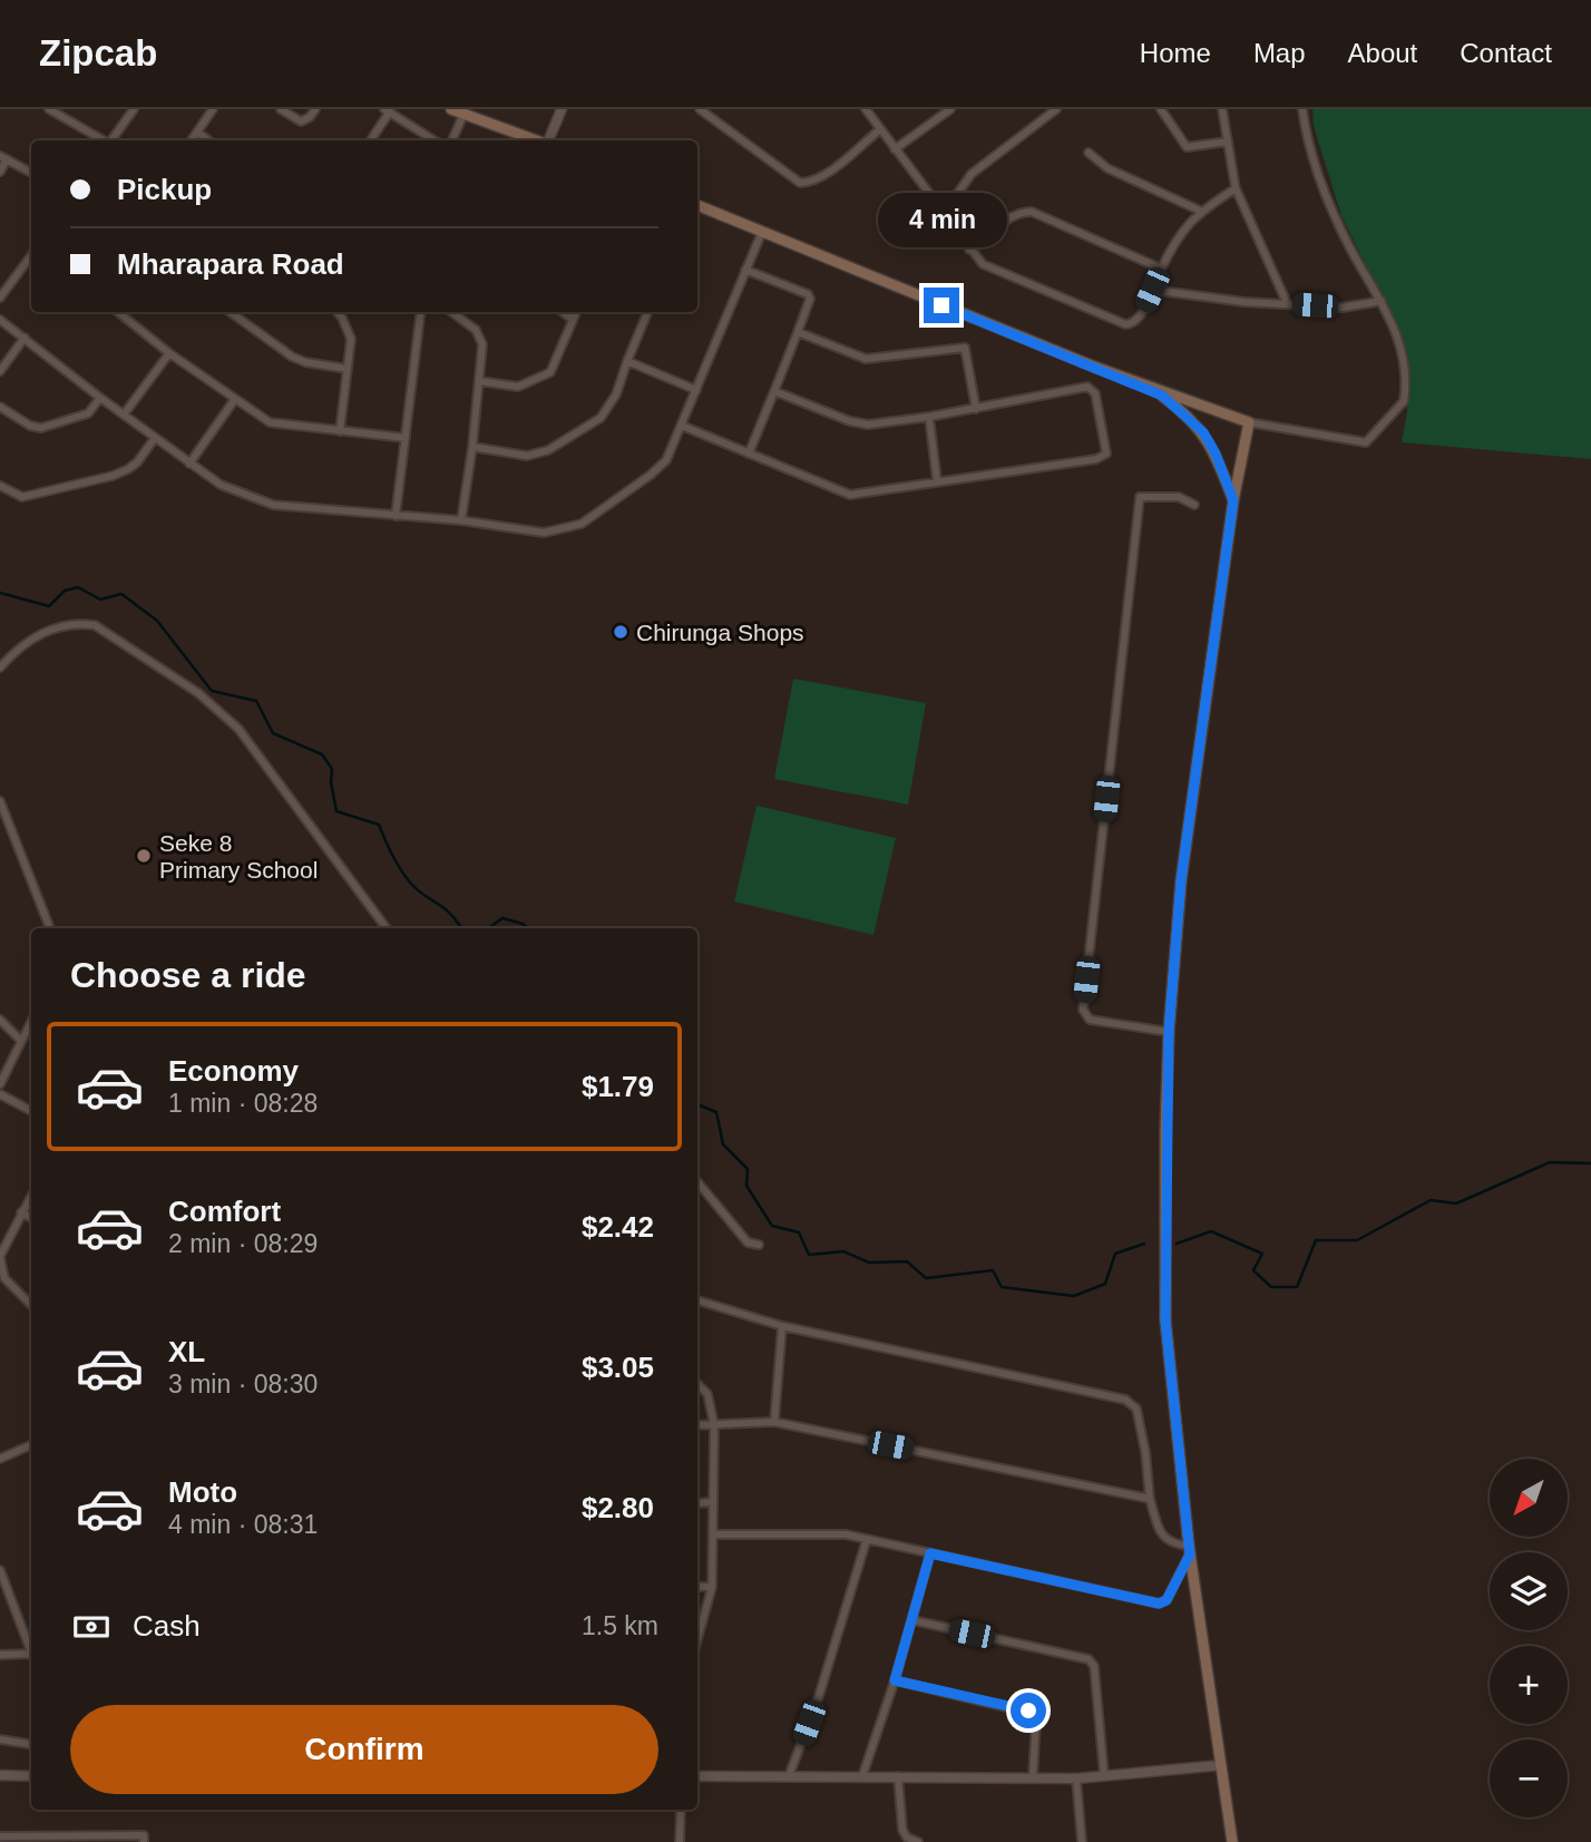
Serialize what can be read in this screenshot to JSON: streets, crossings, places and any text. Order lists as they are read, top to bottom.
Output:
{
  "places": ["Chirunga Shops", "Seke 8 Primary School"],
  "north": "bottom left",
  "page": {
    "header": "Zipcab",
    "nav": [
      "Home",
      "Map",
      "About",
      "Contact"
    ],
    "banner": ["Pickup", "Mharapara Road"],
    "bubble": "4 min",
    "heading": "Choose a ride",
    "list": [
      {
        "name": "Economy",
        "note": "1 min · 08:28",
        "value": "$1.79"
      },
      {
        "name": "Comfort",
        "note": "2 min · 08:29",
        "value": "$2.42"
      },
      {
        "name": "XL",
        "note": "3 min · 08:30",
        "value": "$3.05"
      },
      {
        "name": "Moto",
        "note": "4 min · 08:31",
        "value": "$2.80"
      }
    ],
    "map_buttons": ["+", "−"],
    "pay": ["Cash", "1.5 km"],
    "buttons": "Confirm"
  }
}
